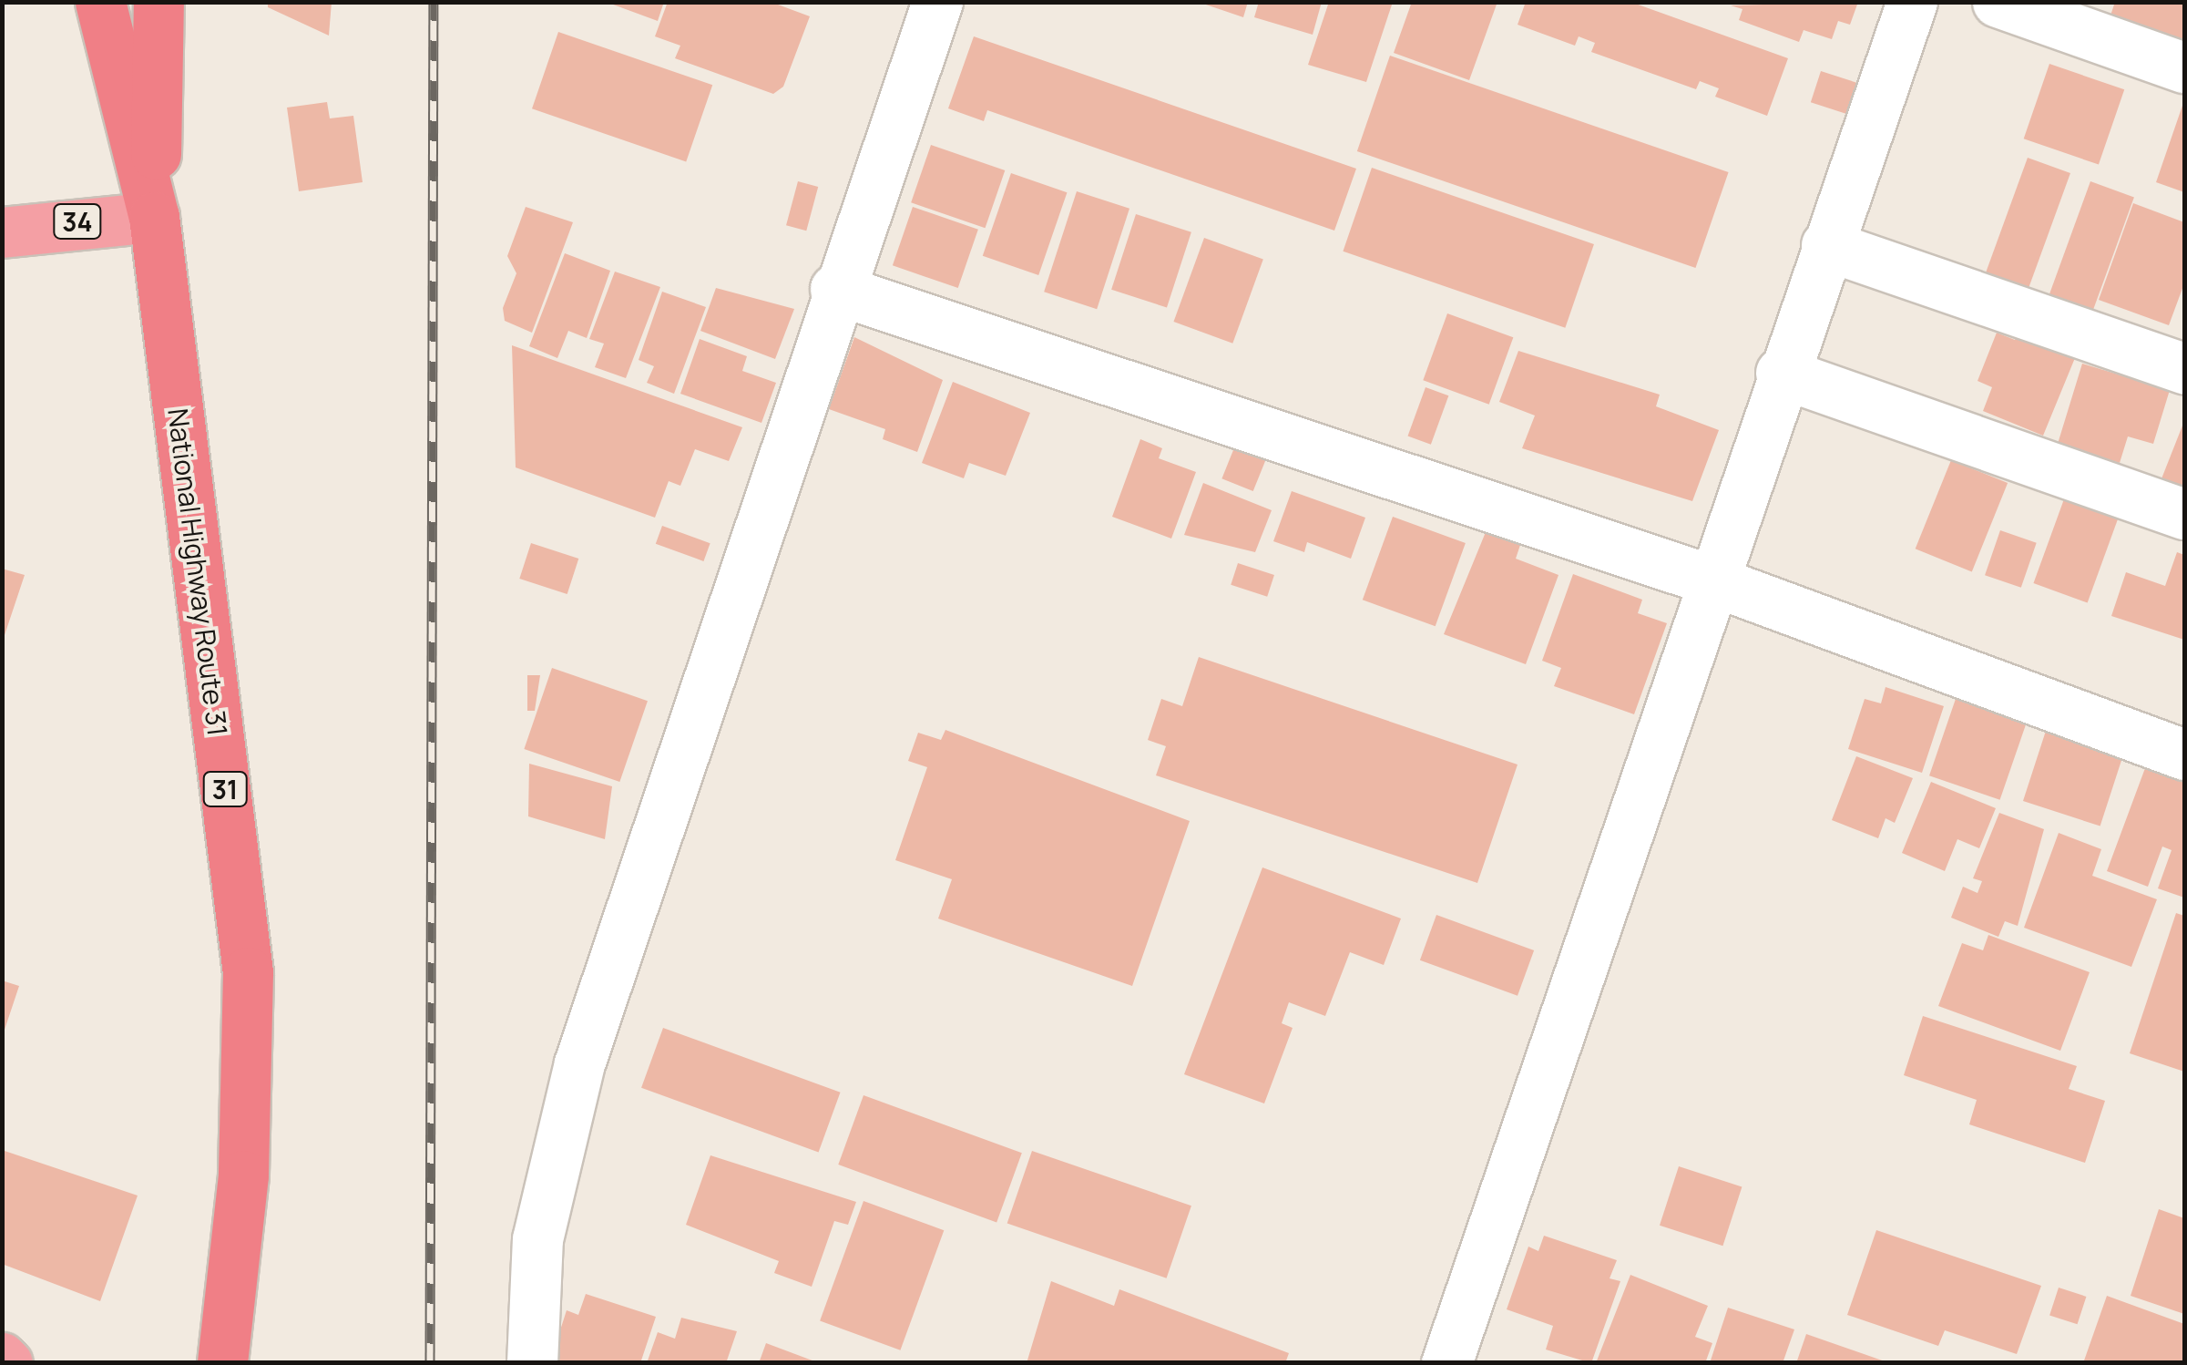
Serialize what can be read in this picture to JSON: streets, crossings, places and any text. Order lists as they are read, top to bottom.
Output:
{
  "streets": {
    "highway": ["National Highway Route 31", "31"],
    "main road": ["34"]
  },
  "crossings": [
    ["34", "National Highway Route 31"]
  ]
}
